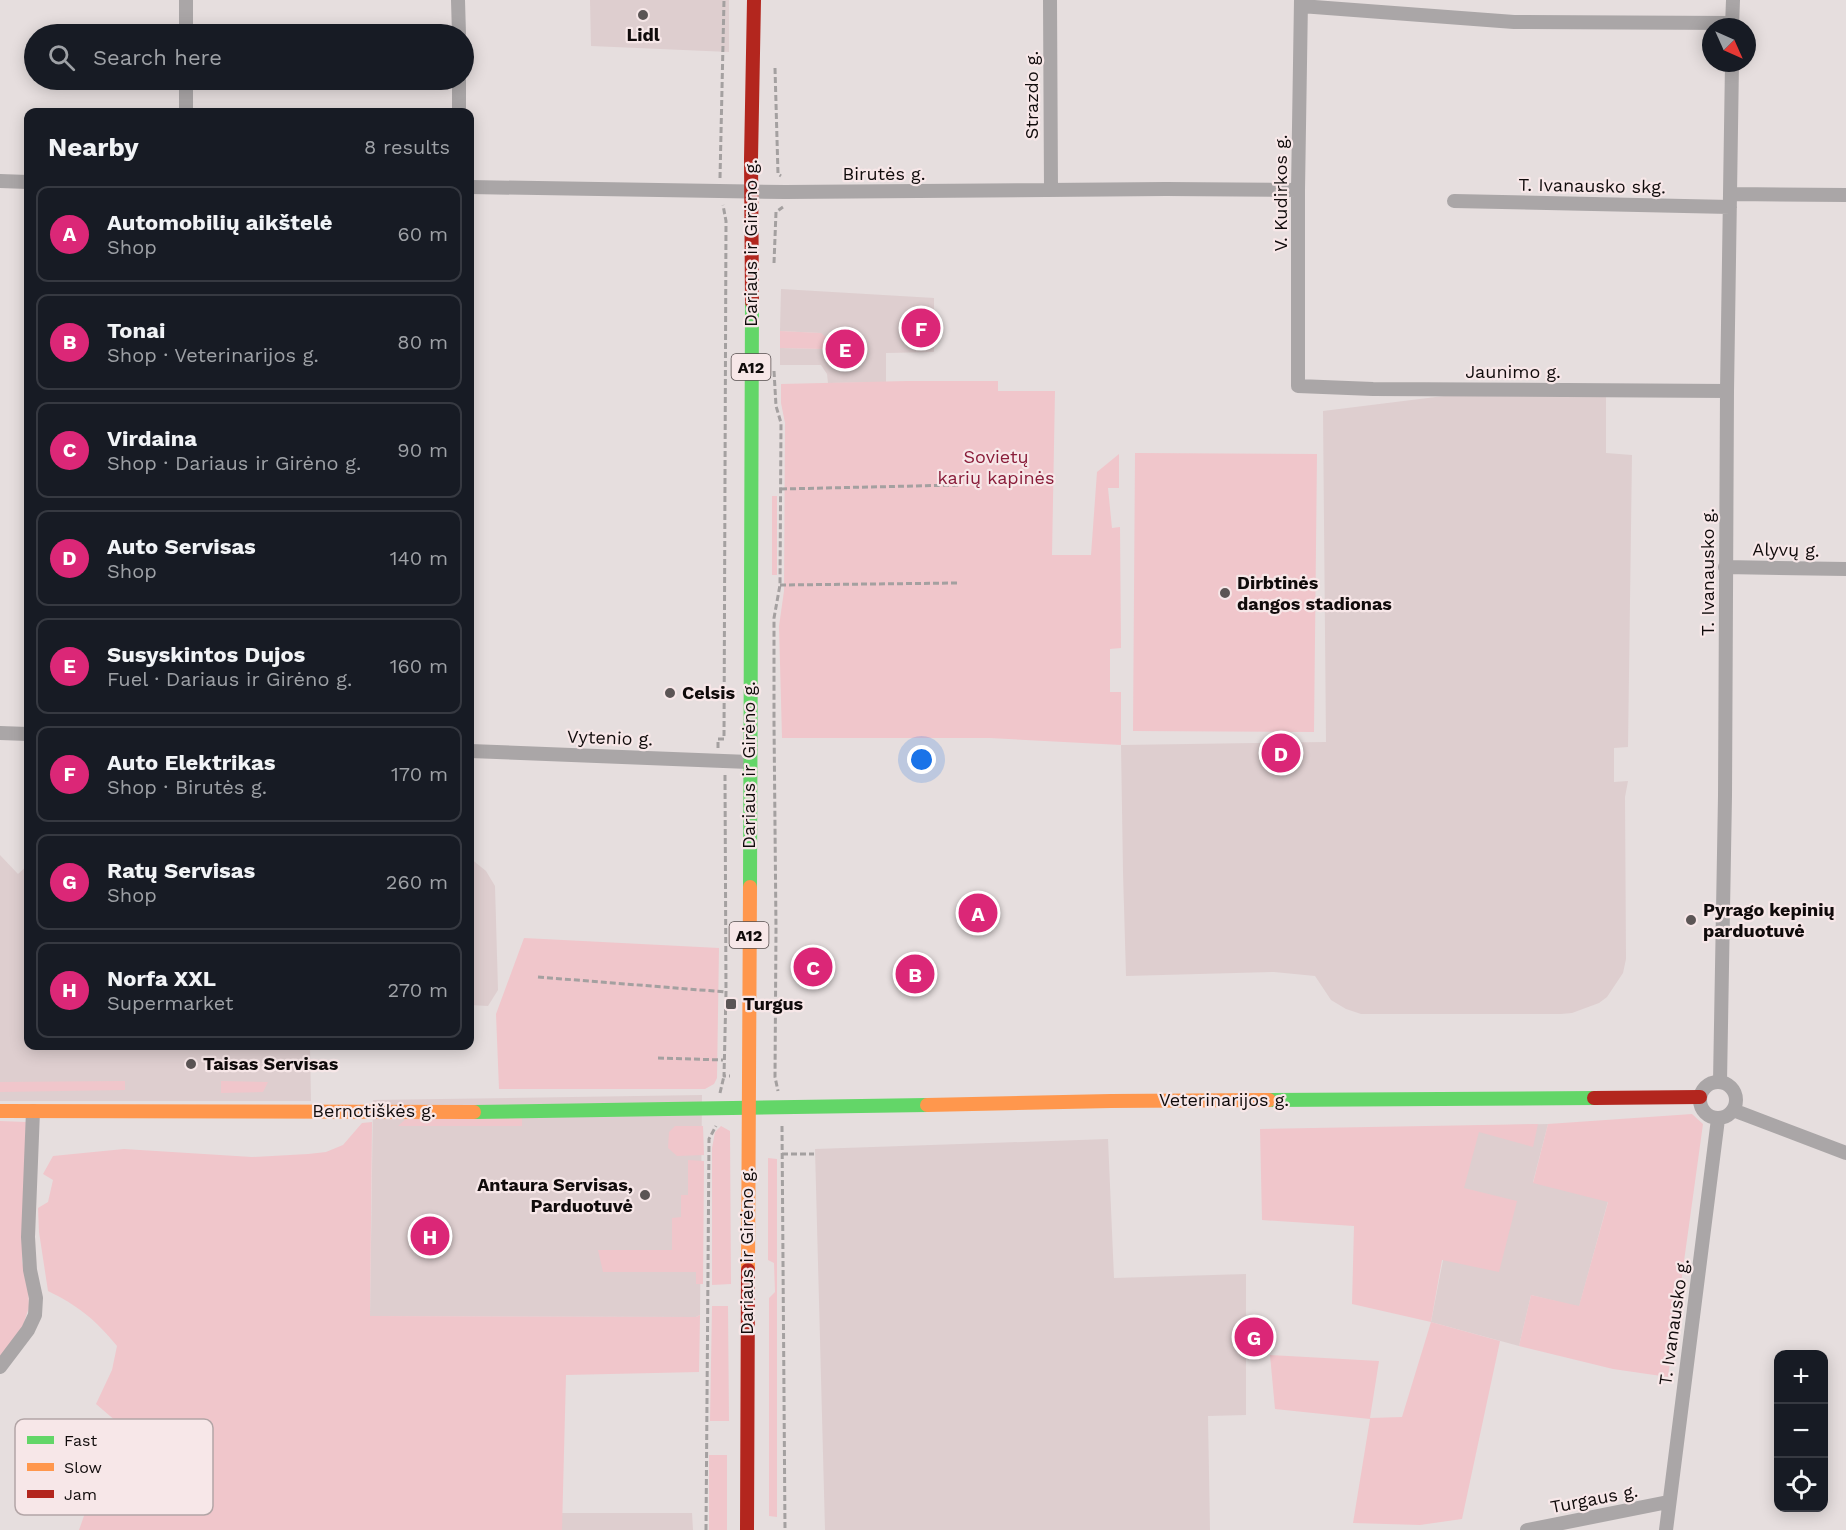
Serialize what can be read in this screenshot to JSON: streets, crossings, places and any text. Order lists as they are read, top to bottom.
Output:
{
  "streets": {
    "main road": [
      "Dariaus ir Girėno g.",
      "A12",
      "Veterinarijos g.",
      "Bernotiškės g."
    ],
    "street": [
      "Strazdo g.",
      "Birutės g.",
      "T. Ivanausko skg.",
      "V. Kudirkos g.",
      "Jaunimo g.",
      "Alyvų g.",
      "T. Ivanausko g.",
      "Vytenio g.",
      "Turgaus g."
    ]
  },
  "crossings": [
    ["Strazdo g.", "Birutės g."],
    ["Birutės g.", "V. Kudirkos g."],
    ["Birutės g.", "Dariaus ir Girėno g."],
    ["T. Ivanausko skg.", "T. Ivanausko g."],
    ["V. Kudirkos g.", "Jaunimo g."],
    ["Dariaus ir Girėno g.", "Vytenio g."],
    ["Dariaus ir Girėno g.", "Veterinarijos g."],
    ["Dariaus ir Girėno g.", "Bernotiškės g."],
    ["Jaunimo g.", "T. Ivanausko g."],
    ["Alyvų g.", "T. Ivanausko g."],
    ["T. Ivanausko g.", "Veterinarijos g."],
    ["T. Ivanausko g.", "Turgaus g."],
    ["Veterinarijos g.", "Bernotiškės g."]
  ],
  "parks": ["Sovietų karių kapinės"],
  "places": {
    "other": [
      "Lidl",
      "Dirbtinės dangos stadionas",
      "Celsis",
      "Pyrago kepinių parduotuvė",
      "Taisas Servisas",
      "Antaura Servisas, Parduotuvė"
    ],
    "transit": ["Turgus"]
  },
  "legend": ["Fast", "Slow", "Jam"],
  "north": "bottom right",
  "page": {
    "search": "Search here",
    "heading": ["Nearby", "8 results"],
    "list": [
      {
        "mark": "A",
        "name": "Automobilių aikštelė",
        "note": "Shop",
        "value": "60 m"
      },
      {
        "mark": "B",
        "name": "Tonai",
        "note": "Shop · Veterinarijos g.",
        "value": "80 m"
      },
      {
        "mark": "C",
        "name": "Virdaina",
        "note": "Shop · Dariaus ir Girėno g.",
        "value": "90 m"
      },
      {
        "mark": "D",
        "name": "Auto Servisas",
        "note": "Shop",
        "value": "140 m"
      },
      {
        "mark": "E",
        "name": "Susyskintos Dujos",
        "note": "Fuel · Dariaus ir Girėno g.",
        "value": "160 m"
      },
      {
        "mark": "F",
        "name": "Auto Elektrikas",
        "note": "Shop · Birutės g.",
        "value": "170 m"
      },
      {
        "mark": "G",
        "name": "Ratų Servisas",
        "note": "Shop",
        "value": "260 m"
      },
      {
        "mark": "H",
        "name": "Norfa XXL",
        "note": "Supermarket",
        "value": "270 m"
      }
    ],
    "pins": [
      "F",
      "E",
      "D",
      "A",
      "C",
      "B",
      "H",
      "G"
    ],
    "map_buttons": ["+", "−"]
  }
}
